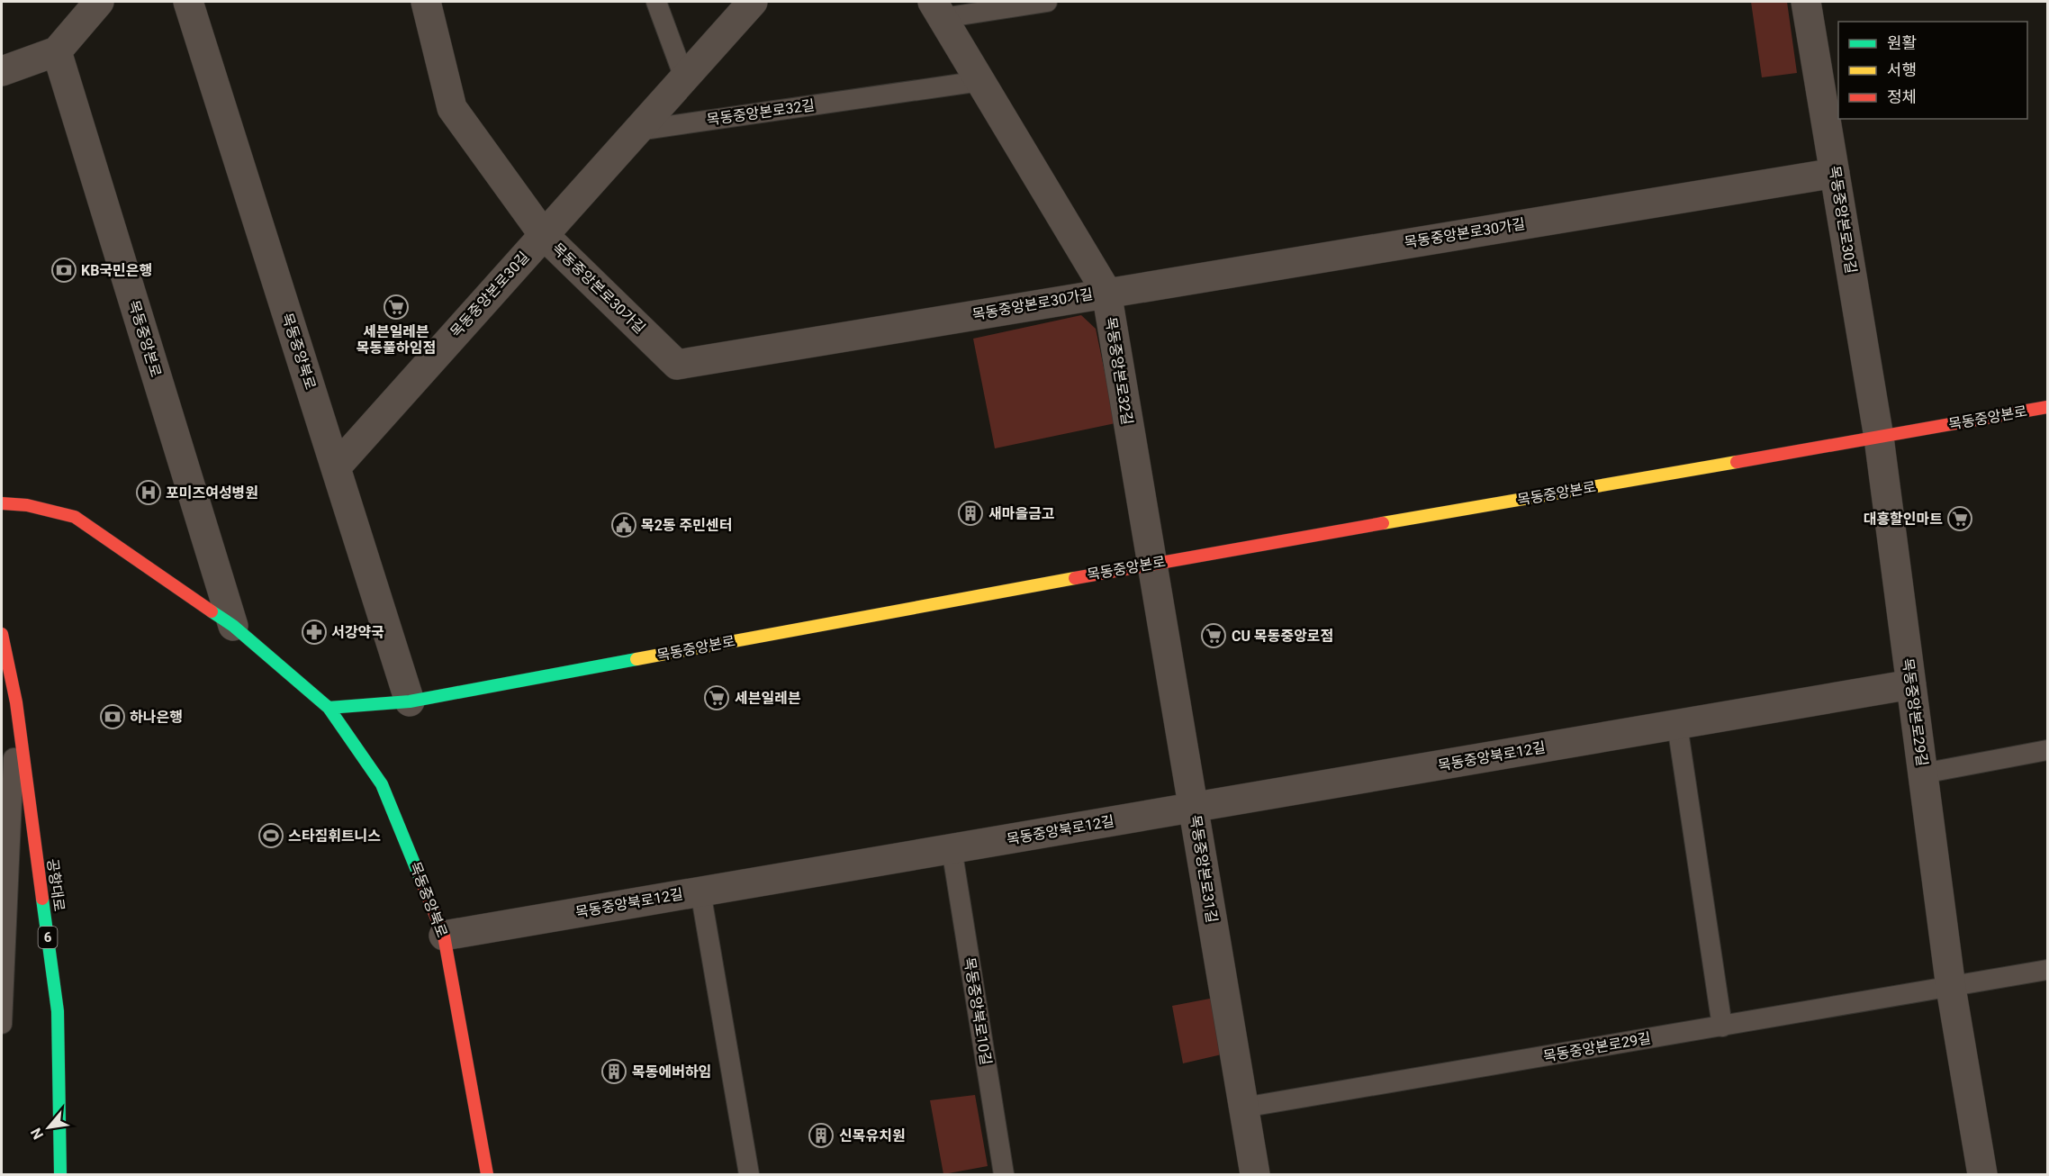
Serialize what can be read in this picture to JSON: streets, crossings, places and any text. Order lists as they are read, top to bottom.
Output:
{
  "streets": {
    "street": [
      "목동중앙본로32길",
      "목동중앙본로30길",
      "목동중앙본로30가길",
      "목동중앙본로",
      "목동중앙북로",
      "목동중앙본로29길",
      "목동중앙북로12길",
      "목동중앙본로31길",
      "공항대로",
      "6"
    ],
    "lane": ["목동중앙북로10길"]
  },
  "crossings": [
    ["목동중앙본로32길", "목동중앙본로30길"],
    ["목동중앙본로32길", "목동중앙본로30가길"],
    ["목동중앙본로32길", "목동중앙본로"],
    ["목동중앙본로32길", "목동중앙본로31길"],
    ["목동중앙본로30길", "목동중앙본로30가길"],
    ["목동중앙본로30길", "목동중앙본로"],
    ["목동중앙본로30길", "목동중앙북로"],
    ["목동중앙본로30길", "목동중앙본로29길"],
    ["목동중앙본로", "목동중앙북로"],
    ["목동중앙본로", "목동중앙본로29길"],
    ["목동중앙본로", "목동중앙본로31길"],
    ["목동중앙북로", "목동중앙북로12길"],
    ["목동중앙본로29길", "목동중앙북로12길"],
    ["목동중앙본로29길", "목동중앙본로31길"],
    ["목동중앙북로12길", "목동중앙본로31길"],
    ["목동중앙북로12길", "목동중앙북로10길"]
  ],
  "places": {
    "bank": ["KB국민은행", "하나은행"],
    "supermarket": [
      "세븐일레븐 목동풀하임점",
      "대흥할인마트",
      "CU 목동중앙로점",
      "세븐일레븐"
    ],
    "hospital": ["포미즈여성병원"],
    "building": ["새마을금고", "목동에버하임", "신목유치원"],
    "public building": ["목2동 주민센터"],
    "pharmacy": ["서강약국"],
    "sports": ["스타짐휘트니스"]
  },
  "legend": ["원활", "서행", "정체"],
  "north": "bottom left"
}
